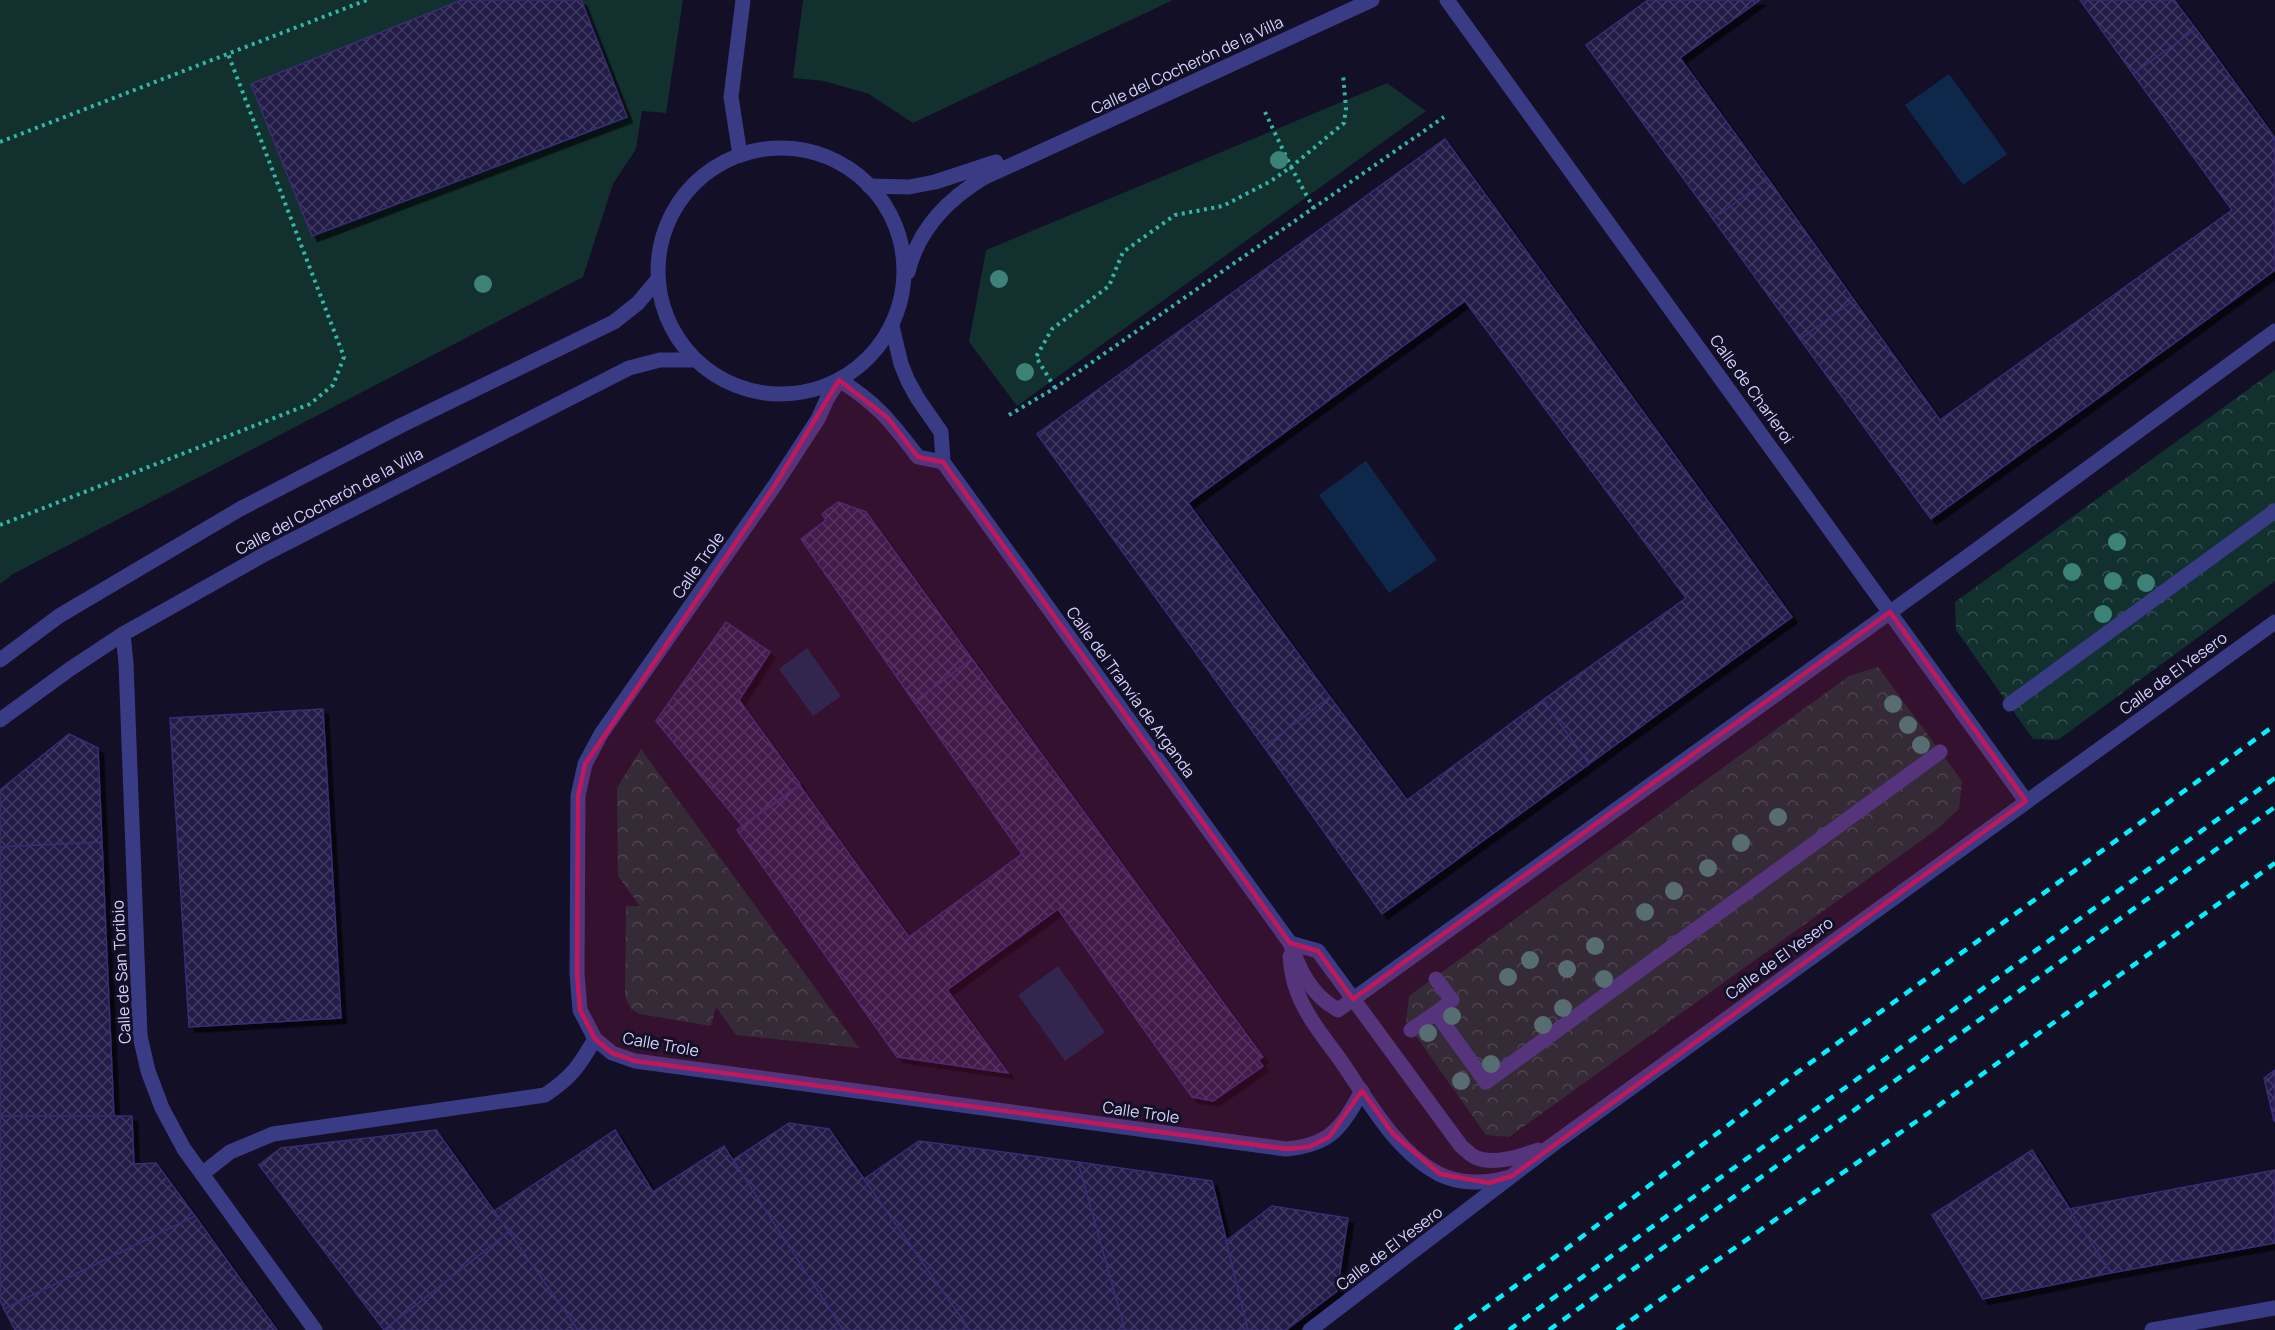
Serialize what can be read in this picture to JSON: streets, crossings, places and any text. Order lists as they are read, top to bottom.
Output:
{
  "streets": {
    "street": [
      "Calle del Cocherón de la Villa",
      "Calle de Charleroi",
      "Calle Trole",
      "Calle de El Yesero",
      "Calle del Tranvía de Arganda",
      "Calle de San Toribio"
    ]
  },
  "crossings": [
    ["Calle del Cocherón de la Villa", "Calle de San Toribio"],
    ["Calle de Charleroi", "Calle de El Yesero"]
  ]
}
